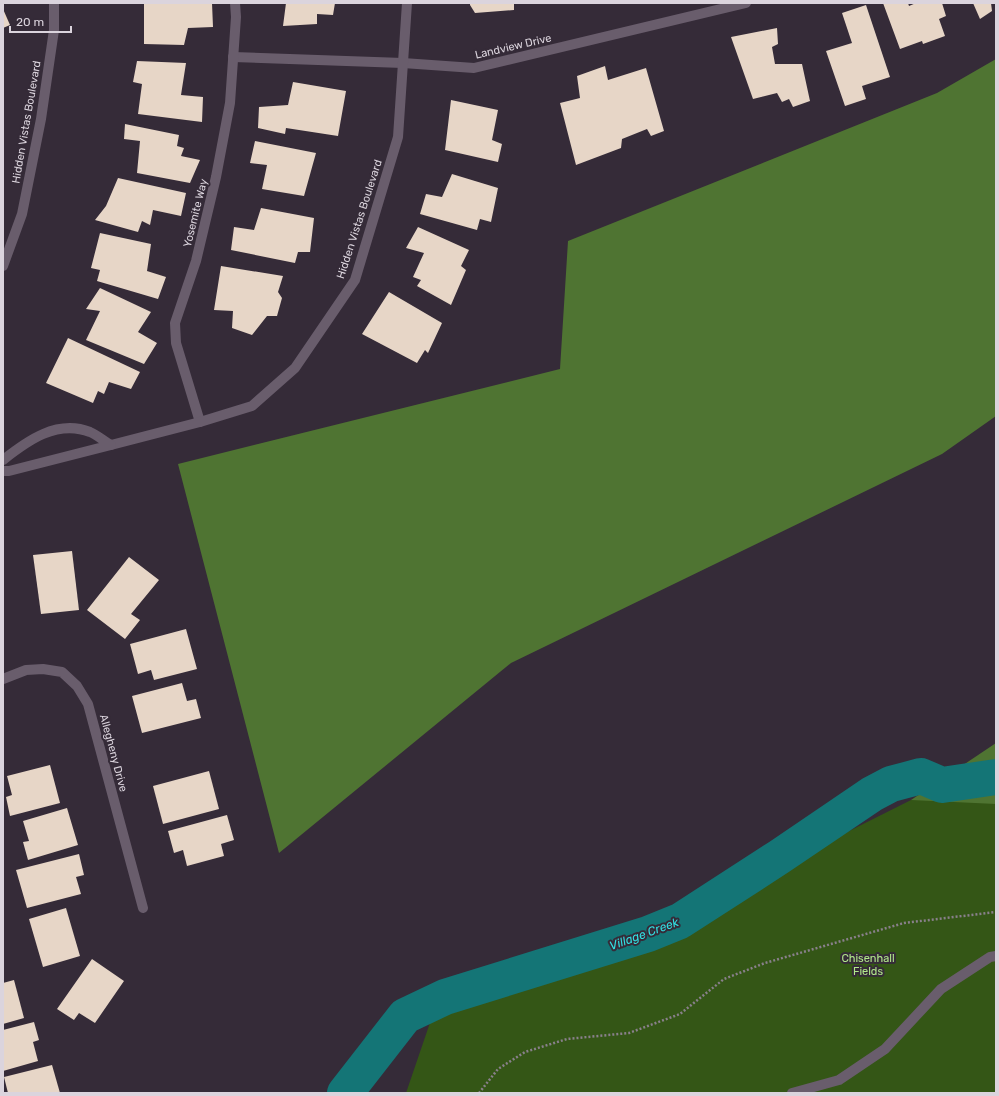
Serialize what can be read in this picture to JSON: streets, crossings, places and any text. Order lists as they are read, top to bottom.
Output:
{
  "streets": {
    "street": [
      "Landview Drive",
      "Hidden Vistas Boulevard",
      "Yosemite Way",
      "Allegheny Drive"
    ]
  },
  "crossings": [
    ["Landview Drive", "Hidden Vistas Boulevard"],
    ["Landview Drive", "Yosemite Way"],
    ["Hidden Vistas Boulevard", "Yosemite Way"]
  ],
  "water": ["Village Creek"],
  "parks": ["Chisenhall Fields"],
  "scale_bar": "20 m"
}
